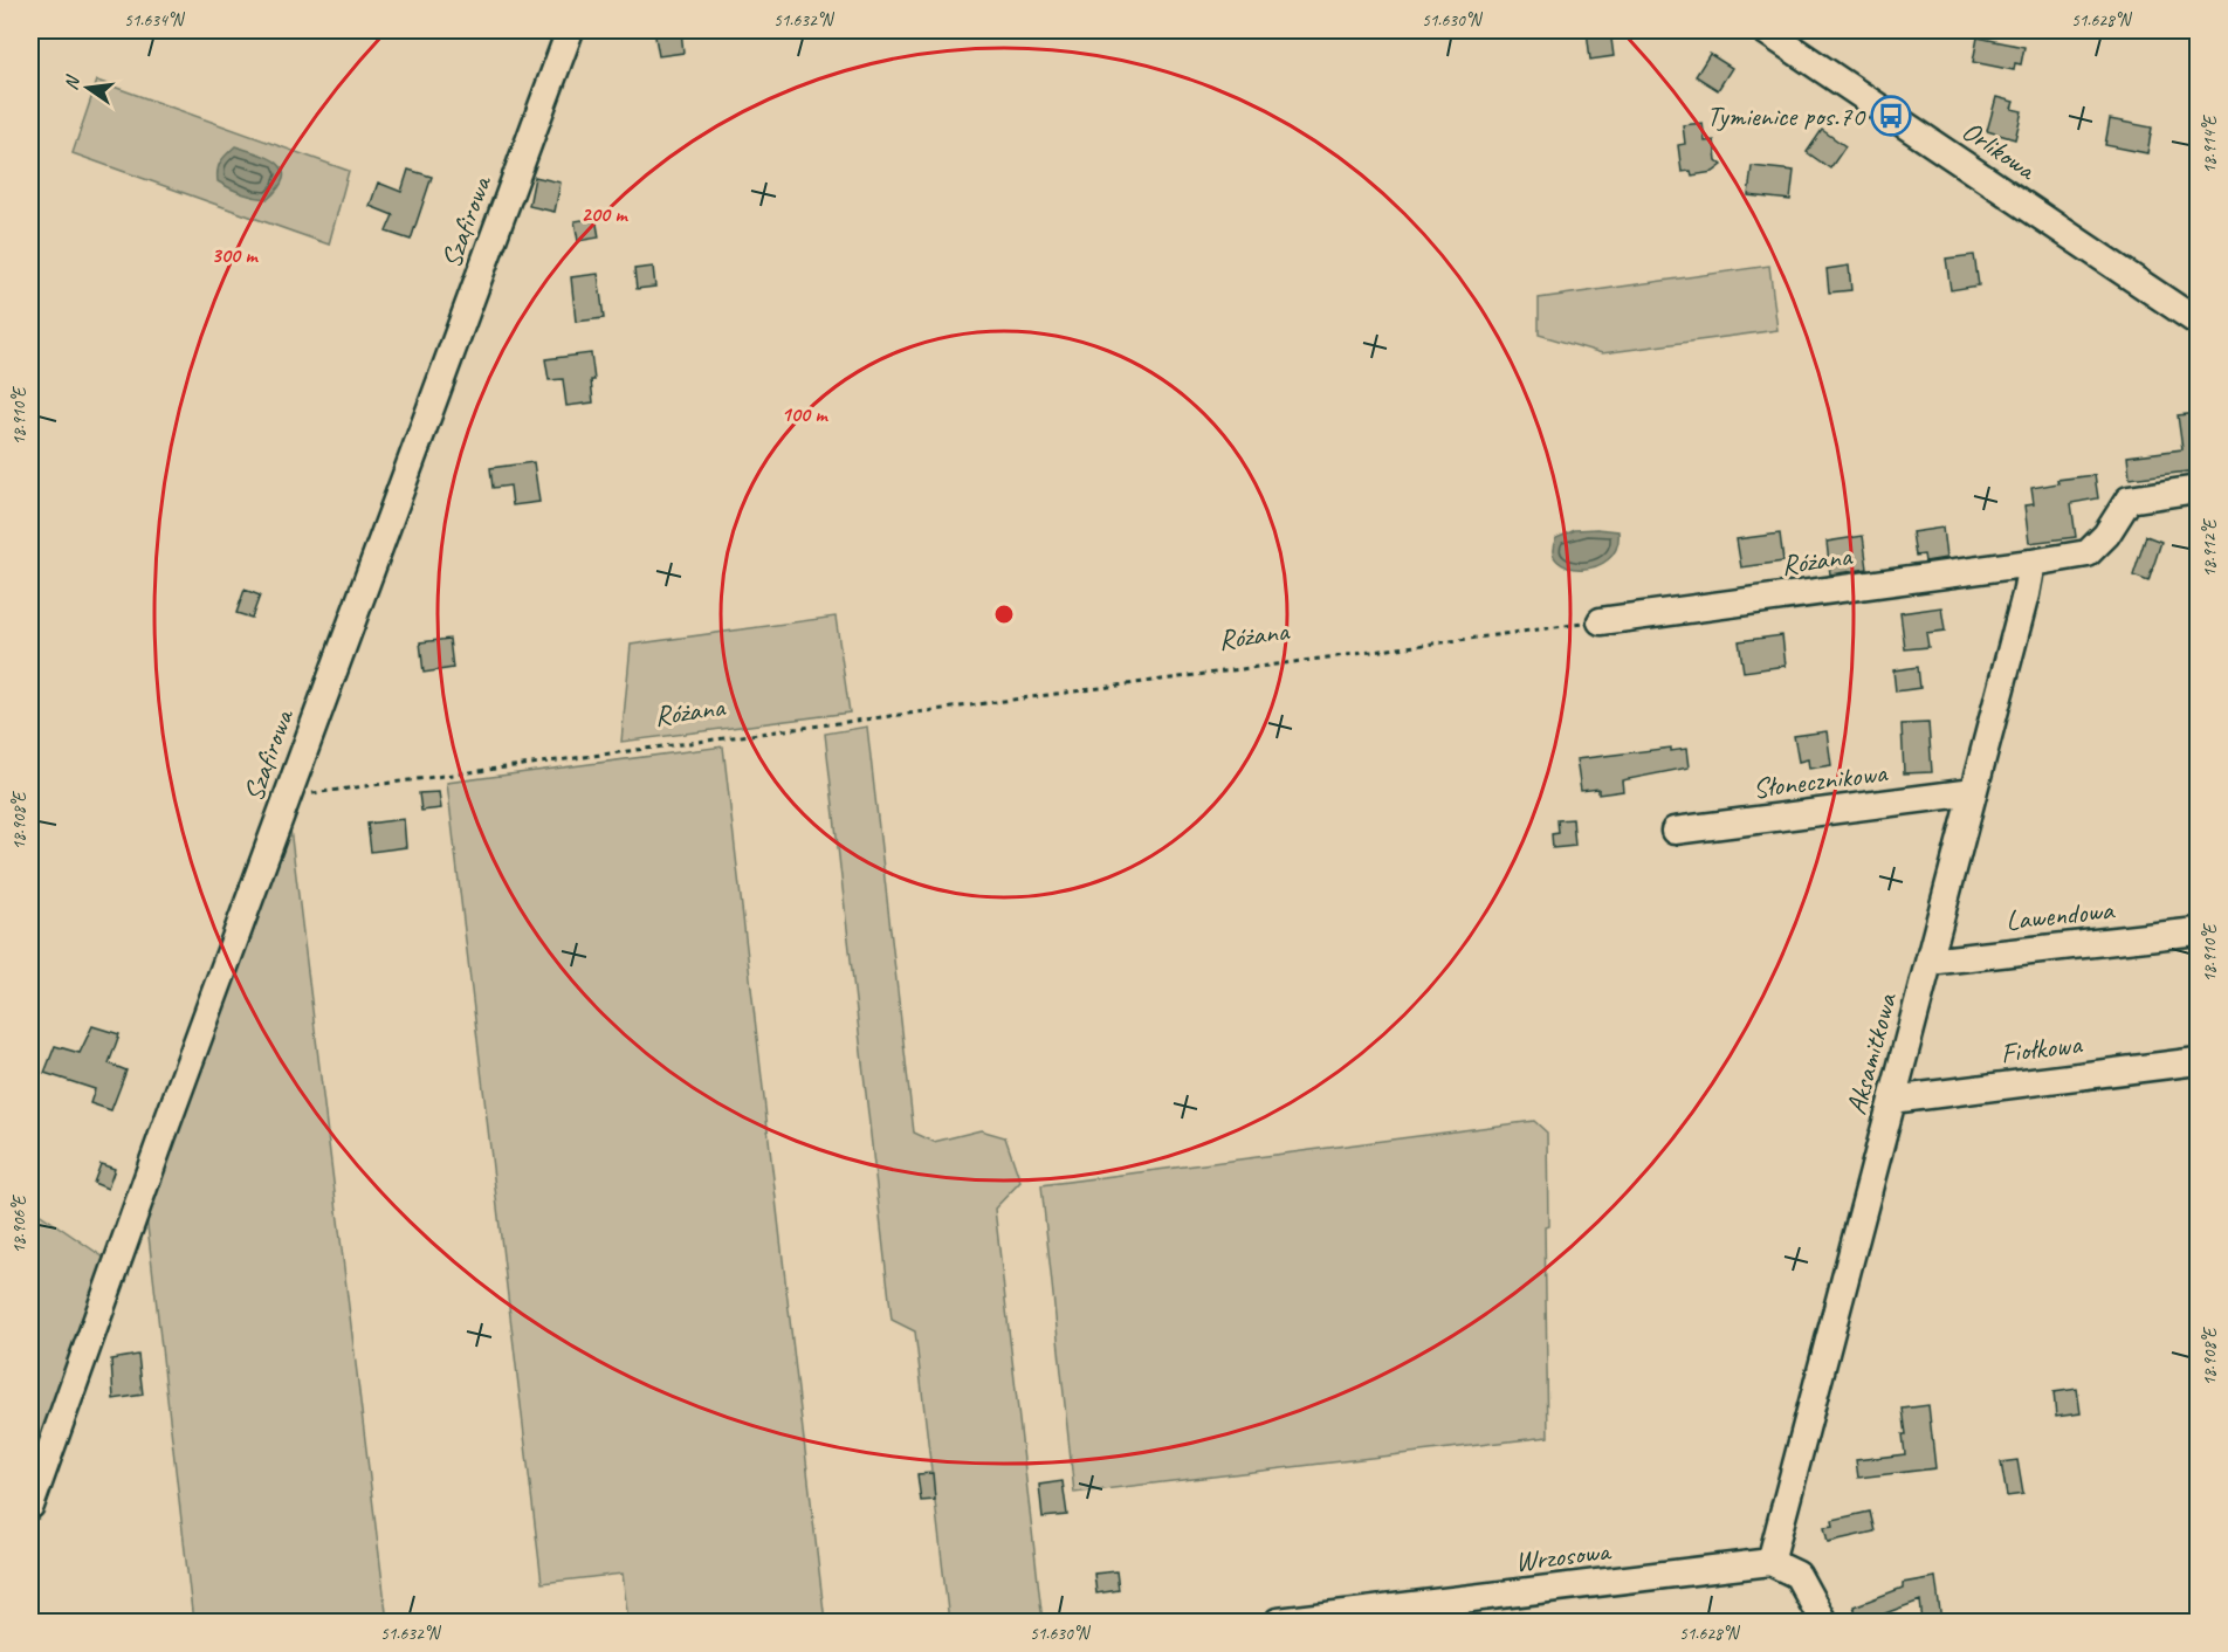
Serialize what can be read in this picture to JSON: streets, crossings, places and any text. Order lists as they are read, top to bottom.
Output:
{
  "streets": {
    "street": [
      "Orlikowa",
      "Szafirowa",
      "Różana",
      "Słonecznikowa",
      "Lawendowa",
      "Fiołkowa",
      "Aksamitkowa",
      "Wrzosowa"
    ]
  },
  "crossings": [
    ["Szafirowa", "Różana"],
    ["Różana", "Aksamitkowa"],
    ["Słonecznikowa", "Aksamitkowa"],
    ["Lawendowa", "Aksamitkowa"],
    ["Fiołkowa", "Aksamitkowa"],
    ["Aksamitkowa", "Wrzosowa"]
  ],
  "places": {
    "bus stop": ["Tymienice pos.70"]
  },
  "north": "left",
  "coordinates": [
    "51.634°N",
    "51.632°N",
    "51.630°N",
    "51.628°N",
    "18.914°E",
    "18.910°E",
    "18.912°E",
    "18.908°E",
    "18.906°E"
  ],
  "rings": ["200 m", "300 m", "100 m"]
}
